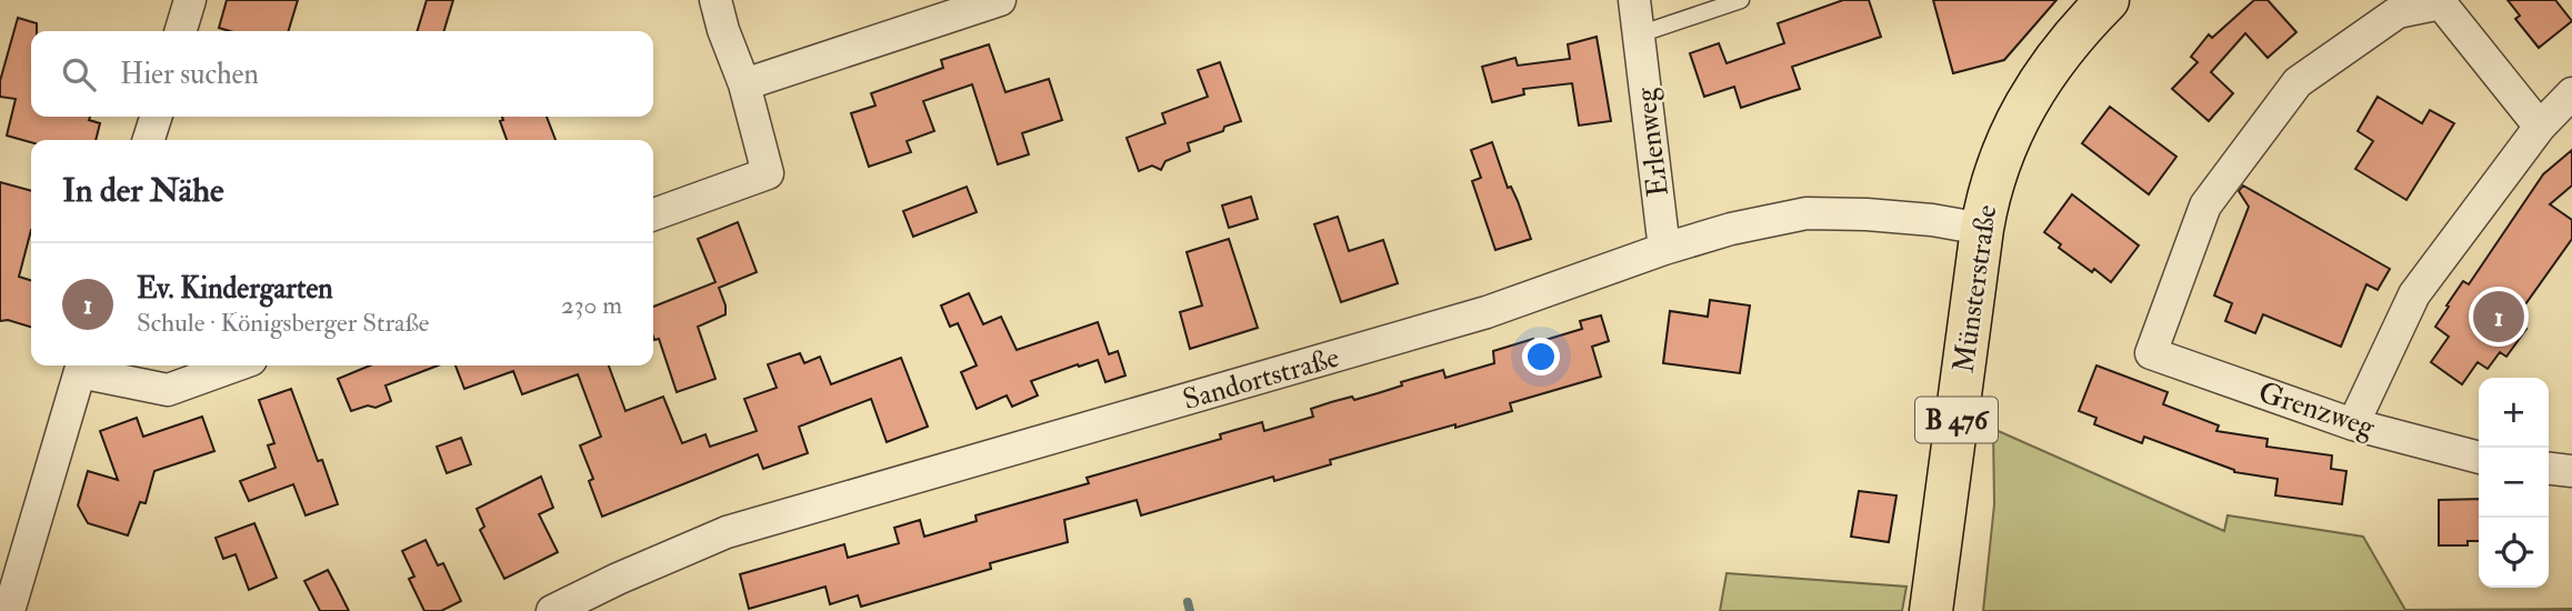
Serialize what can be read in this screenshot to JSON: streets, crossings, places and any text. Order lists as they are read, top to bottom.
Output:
{
  "streets": {
    "main road": ["Münsterstraße", "B 476"],
    "street": ["Erlenweg", "Sandortstraße", "Grenzweg"]
  },
  "crossings": [
    ["Erlenweg", "Sandortstraße"],
    ["Münsterstraße", "Sandortstraße"]
  ],
  "page": {
    "search": "Hier suchen",
    "heading": "In der Nähe",
    "list": [
      {
        "mark": "1",
        "name": "Ev. Kindergarten",
        "note": "Schule · Königsberger Straße",
        "value": "230 m"
      }
    ],
    "pins": "1",
    "map_buttons": ["+", "−"]
  }
}
